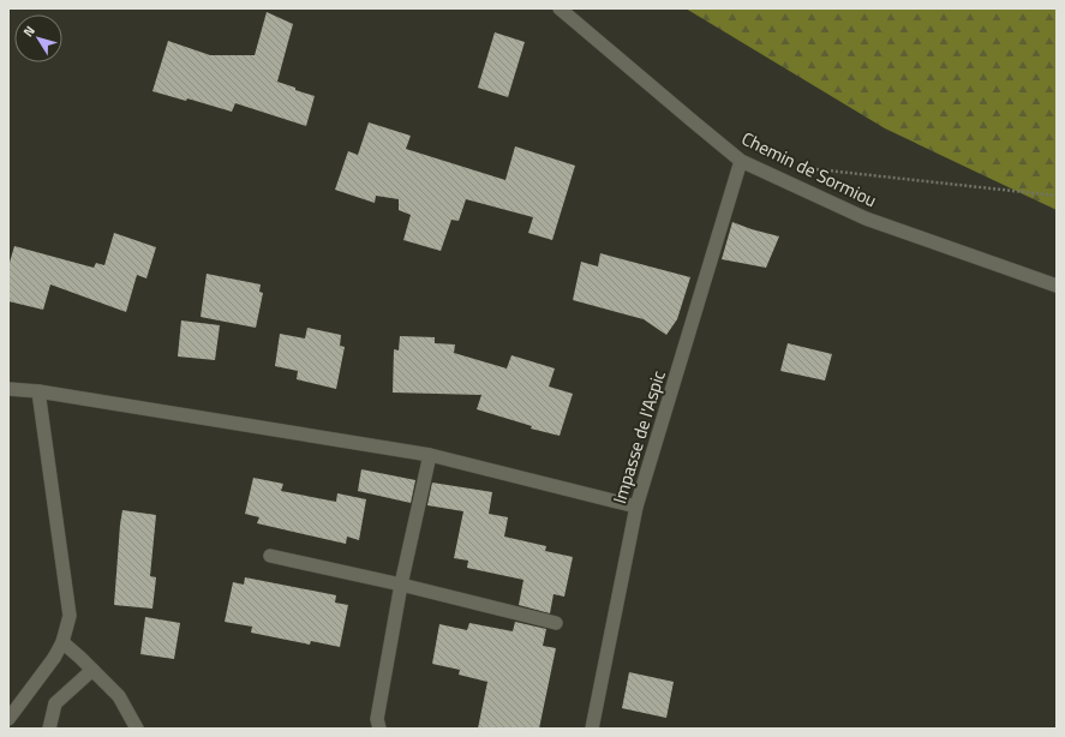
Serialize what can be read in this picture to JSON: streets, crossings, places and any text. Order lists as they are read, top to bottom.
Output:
{
  "streets": {
    "street": ["Chemin de Sormiou", "Impasse de l'Aspic"]
  },
  "crossings": [
    ["Chemin de Sormiou", "Impasse de l'Aspic"]
  ],
  "north": "top left"
}
